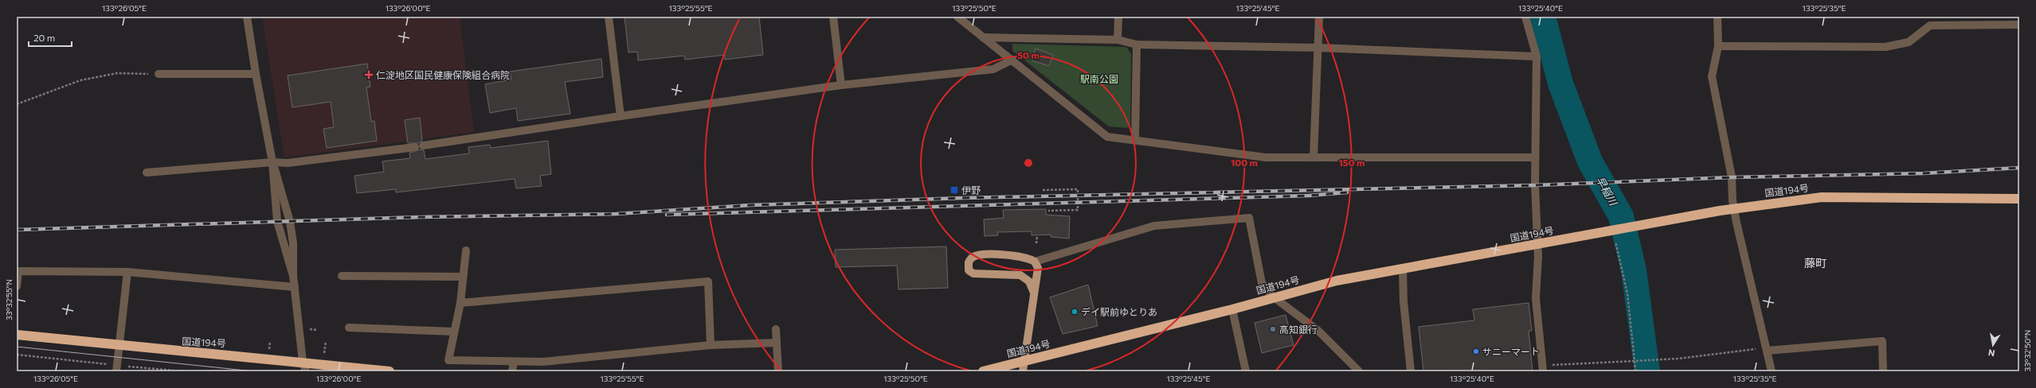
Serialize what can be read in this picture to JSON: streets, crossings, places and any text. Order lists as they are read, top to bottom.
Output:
{
  "streets": {
    "highway": ["国道194号"]
  },
  "districts": ["藤町"],
  "water": ["早稲川"],
  "parks": ["駅南公園"],
  "places": {
    "health": ["仁淀地区国民健康保険組合病院"],
    "transit": ["伊野"],
    "other": ["デイ駅前ゆとりあ", "高知銀行", "サニーマート"]
  },
  "scale_bar": "20 m",
  "north": "bottom",
  "coordinates": [
    "133°26'05\"E",
    "133°26'00\"E",
    "133°25'55\"E",
    "133°25'50\"E",
    "133°25'45\"E",
    "133°25'40\"E",
    "133°25'35\"E",
    "33°32'55\"N",
    "33°32'50\"N"
  ],
  "rings": ["50 m", "100 m", "150 m"]
}
